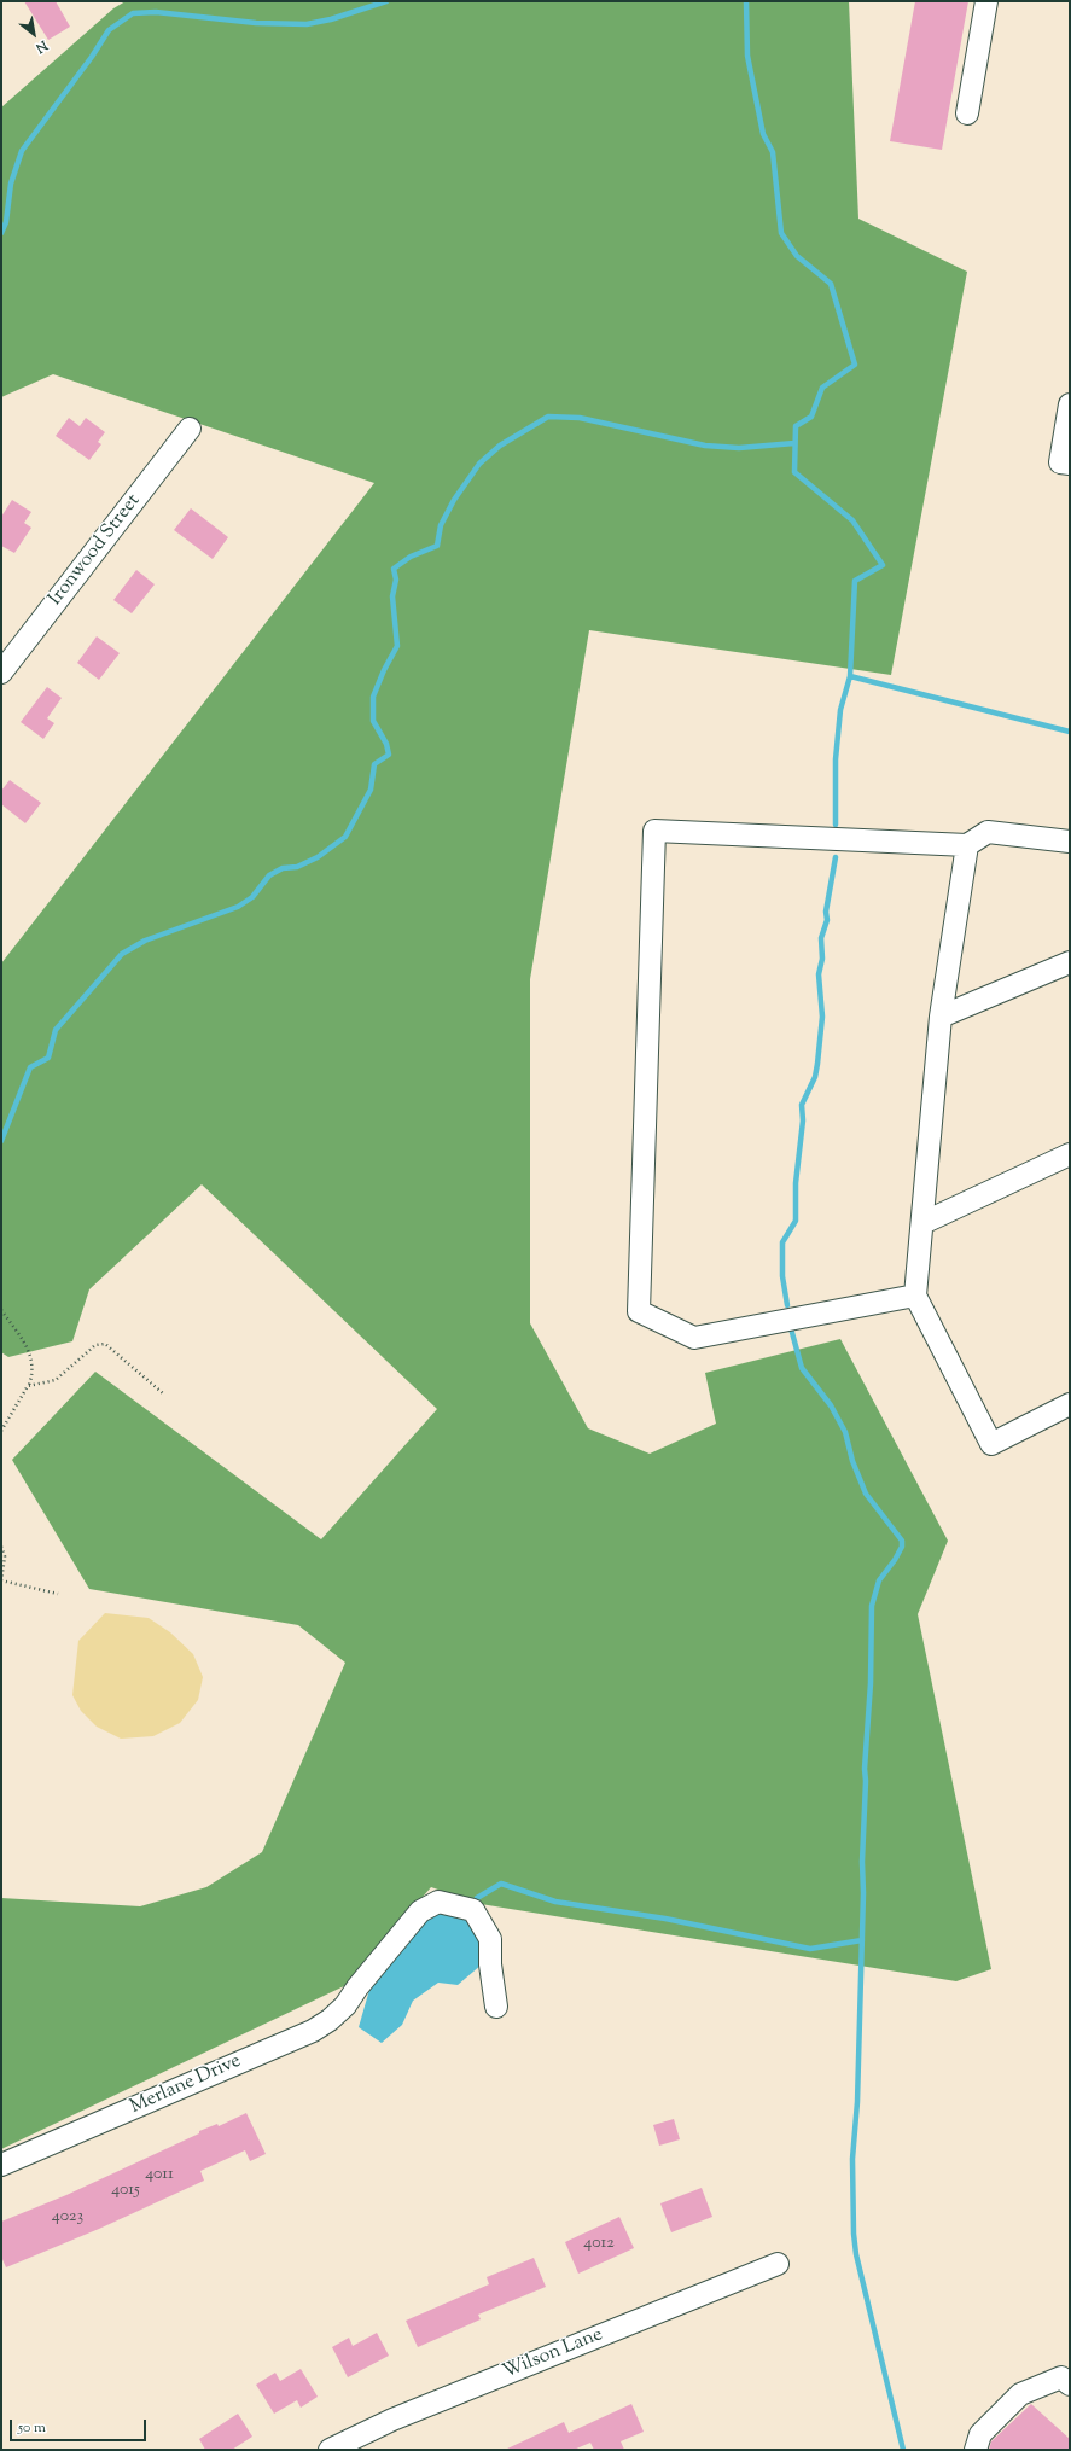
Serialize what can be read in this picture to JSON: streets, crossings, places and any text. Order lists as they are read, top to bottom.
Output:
{
  "streets": {
    "street": ["Ironwood Street", "Merlane Drive", "Wilson Lane"]
  },
  "house_numbers": [
    "4011",
    "4015",
    "4023",
    "4012"
  ],
  "scale_bar": "50 m",
  "north": "bottom right"
}
